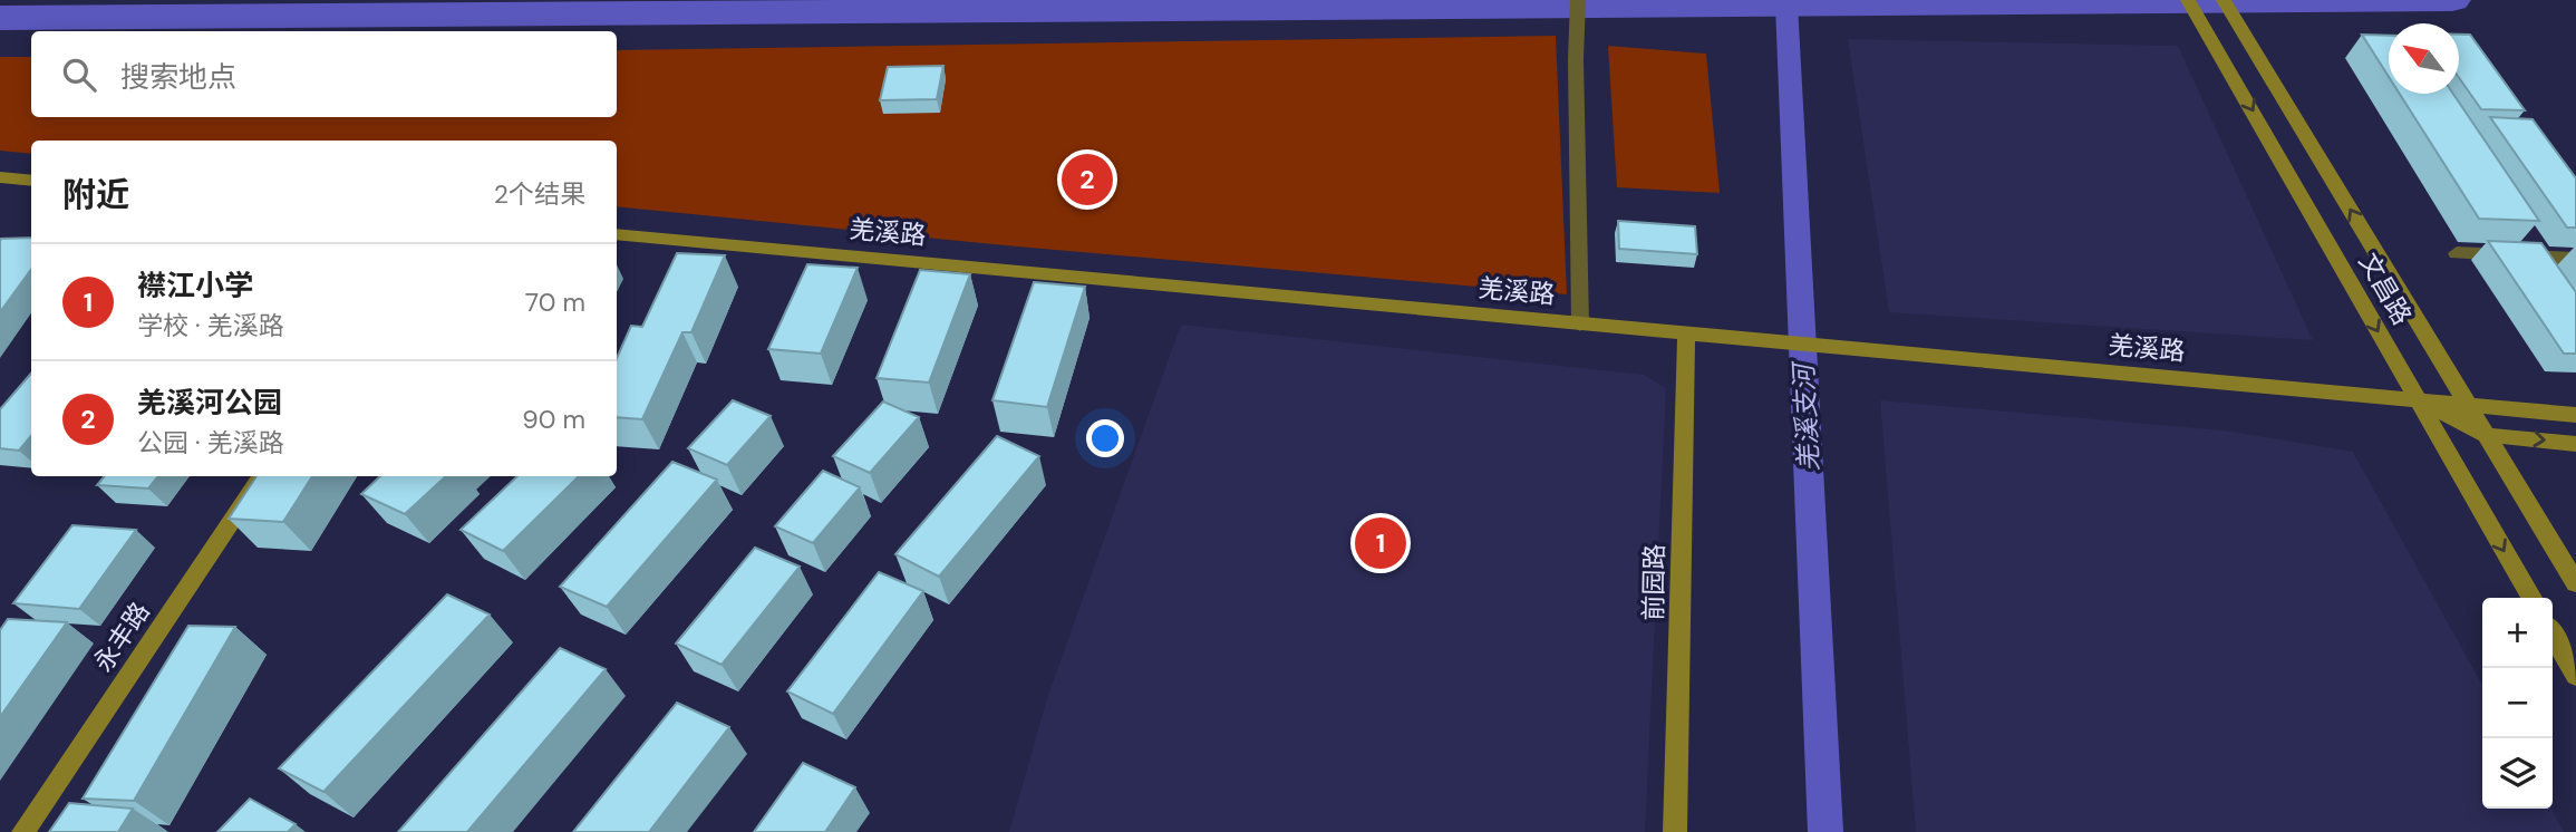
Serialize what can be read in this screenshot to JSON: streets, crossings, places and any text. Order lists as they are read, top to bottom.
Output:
{
  "streets": {
    "street": [
      "羌溪路",
      "文昌路",
      "前园路",
      "永丰路"
    ]
  },
  "crossings": [
    ["羌溪路", "文昌路"],
    ["羌溪路", "前园路"]
  ],
  "water": ["羌溪支河"],
  "north": "top left",
  "page": {
    "search": "搜索地点",
    "heading": ["附近", "2个结果"],
    "pins": ["2", "1"],
    "list": [
      {
        "mark": "1",
        "name": "襟江小学",
        "note": "学校 · 羌溪路",
        "value": "70 m"
      },
      {
        "mark": "2",
        "name": "羌溪河公园",
        "note": "公园 · 羌溪路",
        "value": "90 m"
      }
    ],
    "map_buttons": ["+", "−"]
  }
}
